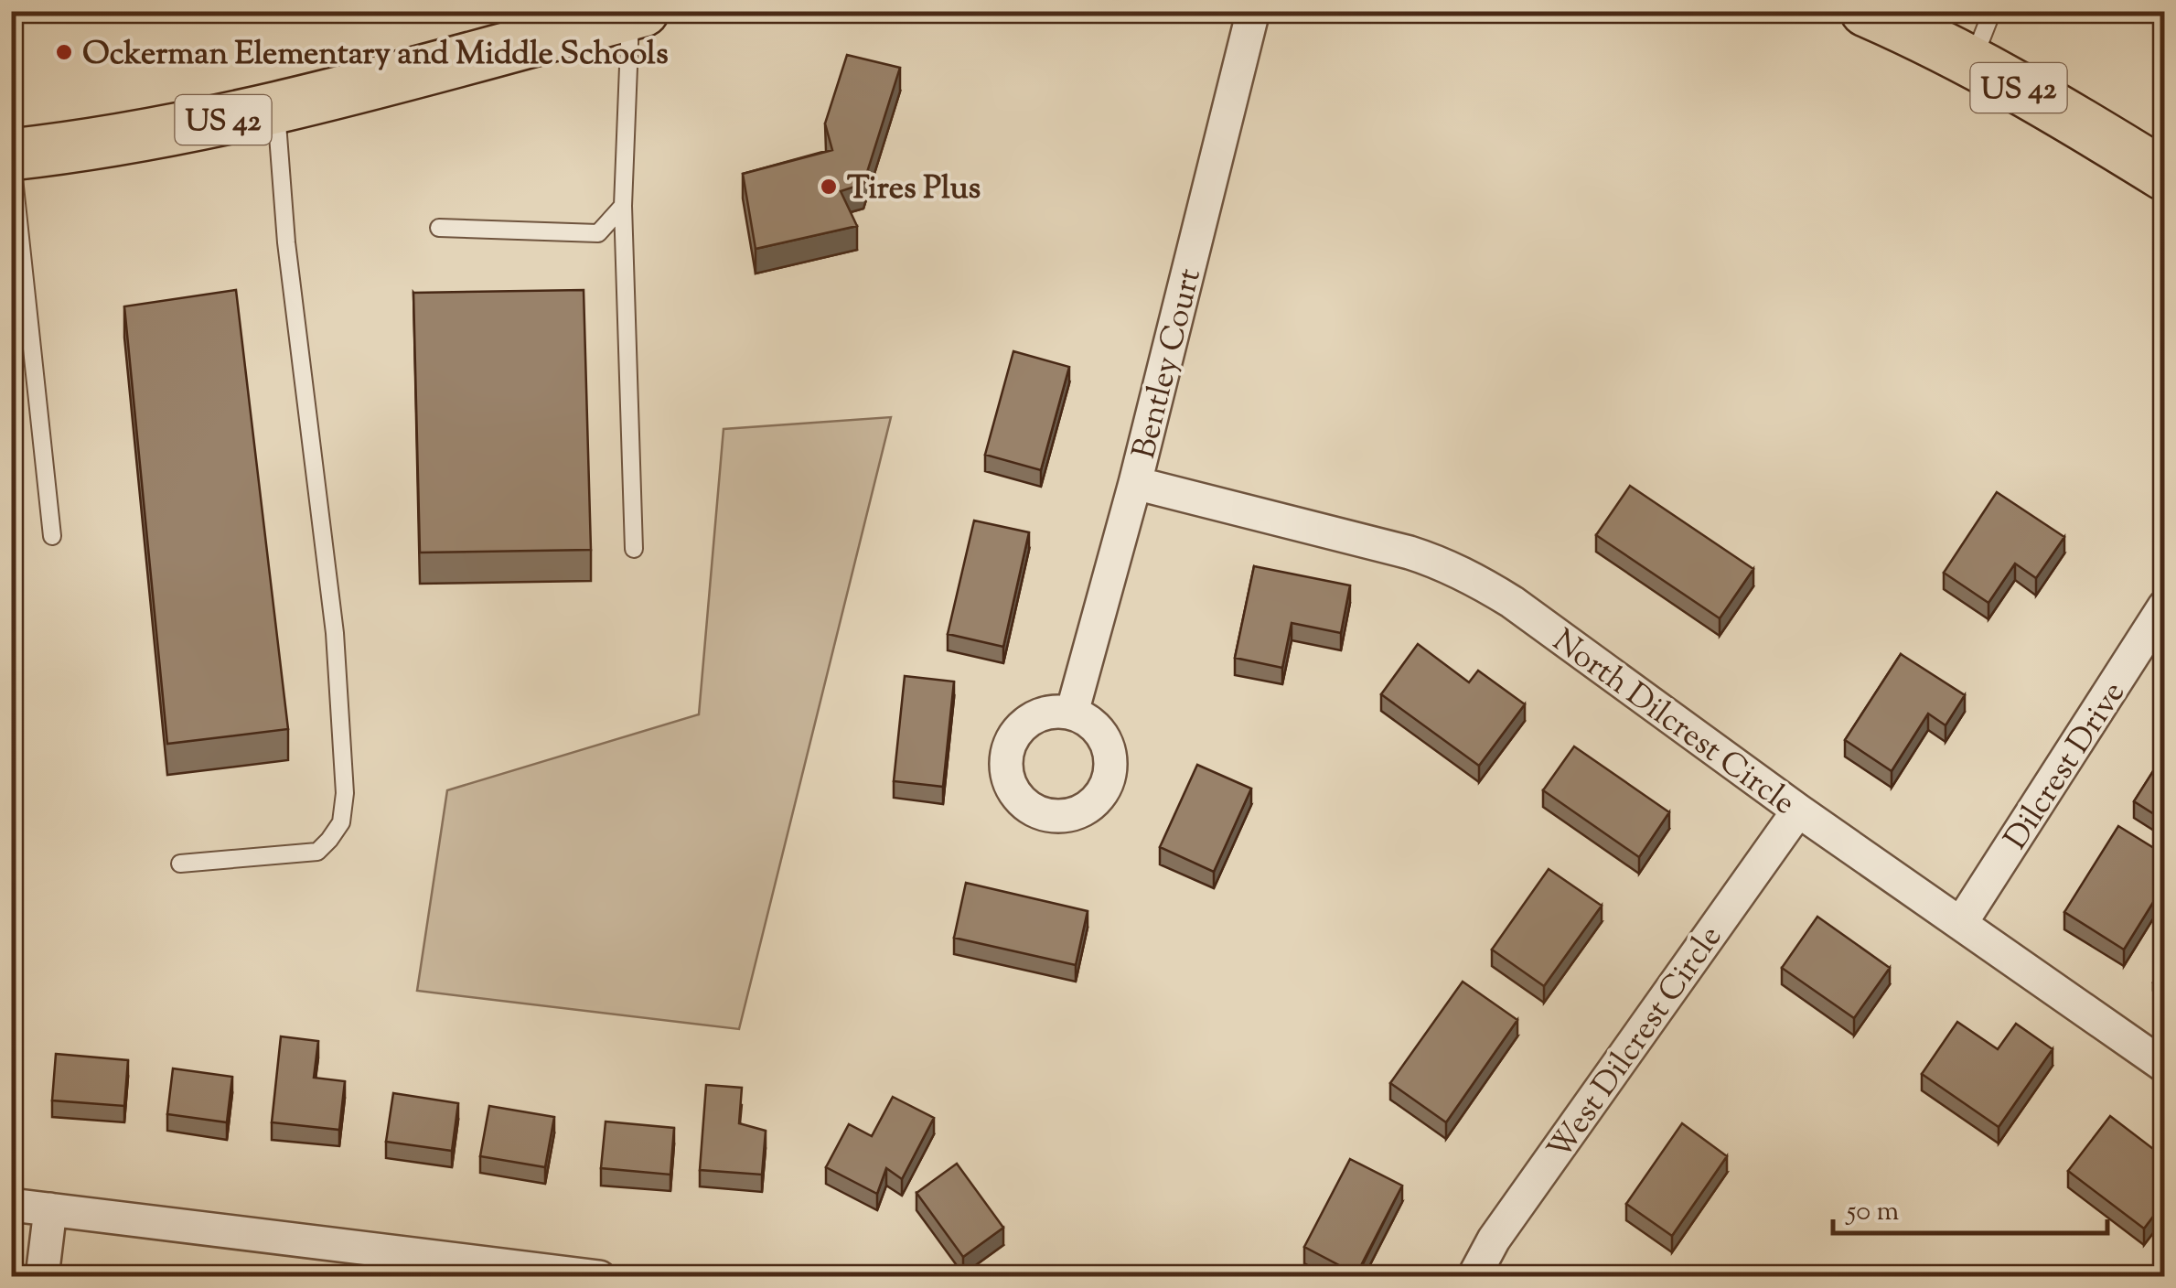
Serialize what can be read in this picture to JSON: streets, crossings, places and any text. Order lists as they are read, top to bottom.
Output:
{
  "streets": {
    "main road": ["US 42"],
    "street": [
      "Bentley Court",
      "North Dilcrest Circle",
      "Dilcrest Drive",
      "West Dilcrest Circle"
    ]
  },
  "crossings": [
    ["Bentley Court", "North Dilcrest Circle"],
    ["North Dilcrest Circle", "Dilcrest Drive"],
    ["North Dilcrest Circle", "West Dilcrest Circle"]
  ],
  "places": ["Ockerman Elementary and Middle Schools", "Tires Plus"],
  "scale_bar": "50 m"
}
